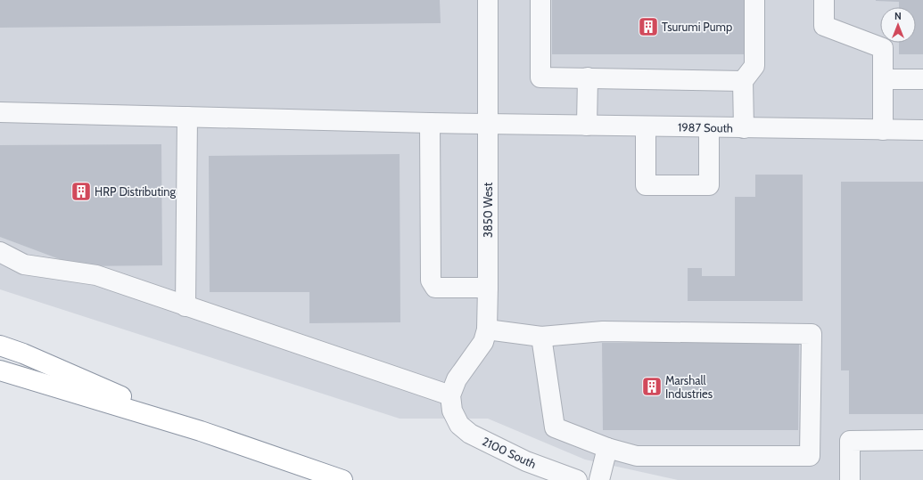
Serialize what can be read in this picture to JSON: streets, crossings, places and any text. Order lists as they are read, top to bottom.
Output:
{
  "streets": {
    "street": ["1987 South", "3850 West", "2100 South"]
  },
  "crossings": [
    ["1987 South", "3850 West"],
    ["3850 West", "2100 South"]
  ],
  "places": {
    "building": ["Tsurumi Pump", "HRP Distributing", "Marshall Industries"]
  },
  "north": "top"
}
